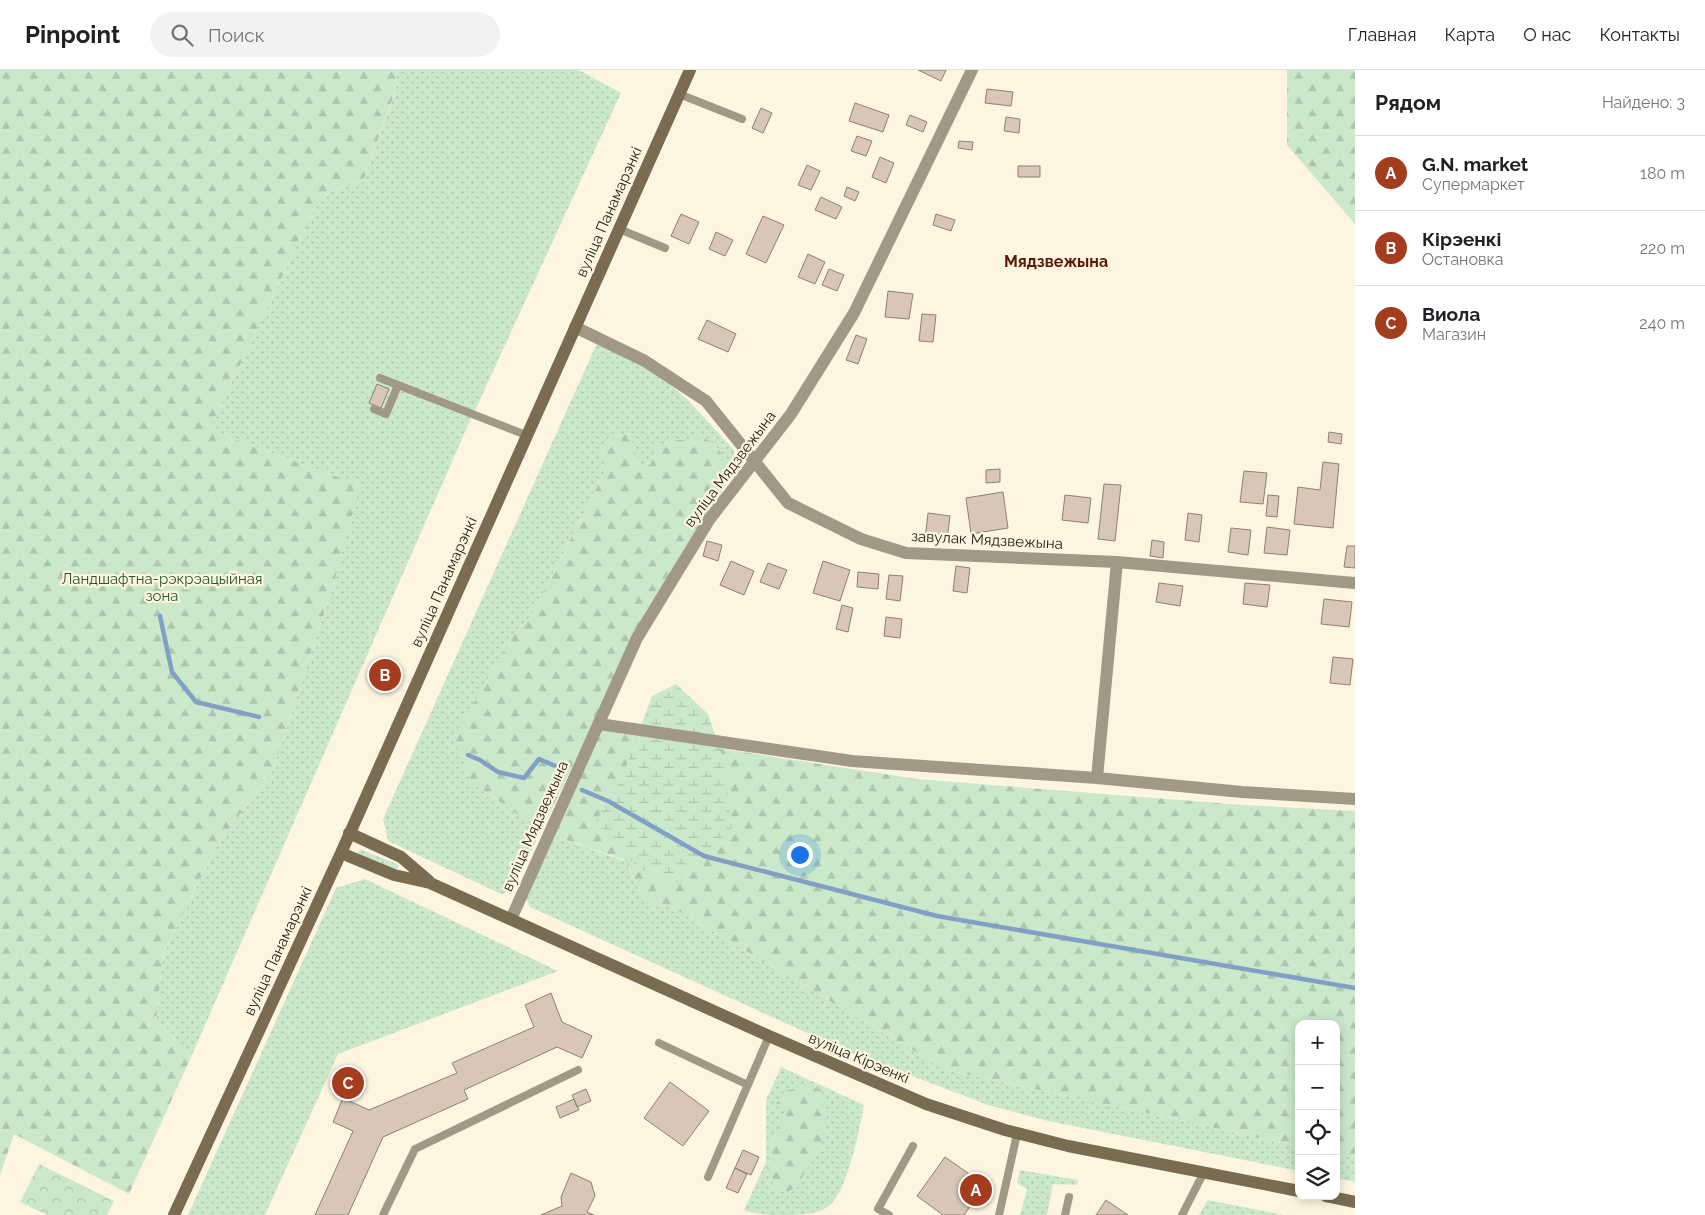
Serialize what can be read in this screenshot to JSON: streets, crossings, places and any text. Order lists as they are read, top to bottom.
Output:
{
  "streets": {
    "main road": ["вуліца Панамарэнкі", "вуліца Кірэенкі"],
    "street": ["вуліца Мядзвежына", "завулак Мядзвежына"]
  },
  "crossings": [
    ["вуліца Панамарэнкі", "завулак Мядзвежына"],
    ["вуліца Панамарэнкі", "вуліца Кірэенкі"],
    ["вуліца Мядзвежына", "завулак Мядзвежына"],
    ["вуліца Мядзвежына", "вуліца Кірэенкі"]
  ],
  "districts": ["Мядзвежына"],
  "parks": ["Ландшафтна-рэкрэацыйная зона"],
  "page": {
    "header": "Pinpoint",
    "search": "Поиск",
    "nav": [
      "Главная",
      "Карта",
      "О нас",
      "Контакты"
    ],
    "heading": ["Рядом", "Найдено: 3"],
    "list": [
      {
        "mark": "A",
        "name": "G.N. market",
        "note": "Супермаркет",
        "value": "180 m"
      },
      {
        "mark": "B",
        "name": "Кірэенкі",
        "note": "Остановка",
        "value": "220 m"
      },
      {
        "mark": "C",
        "name": "Виола",
        "note": "Магазин",
        "value": "240 m"
      }
    ],
    "pins": ["B", "C", "A"],
    "map_buttons": ["+", "−"]
  }
}
